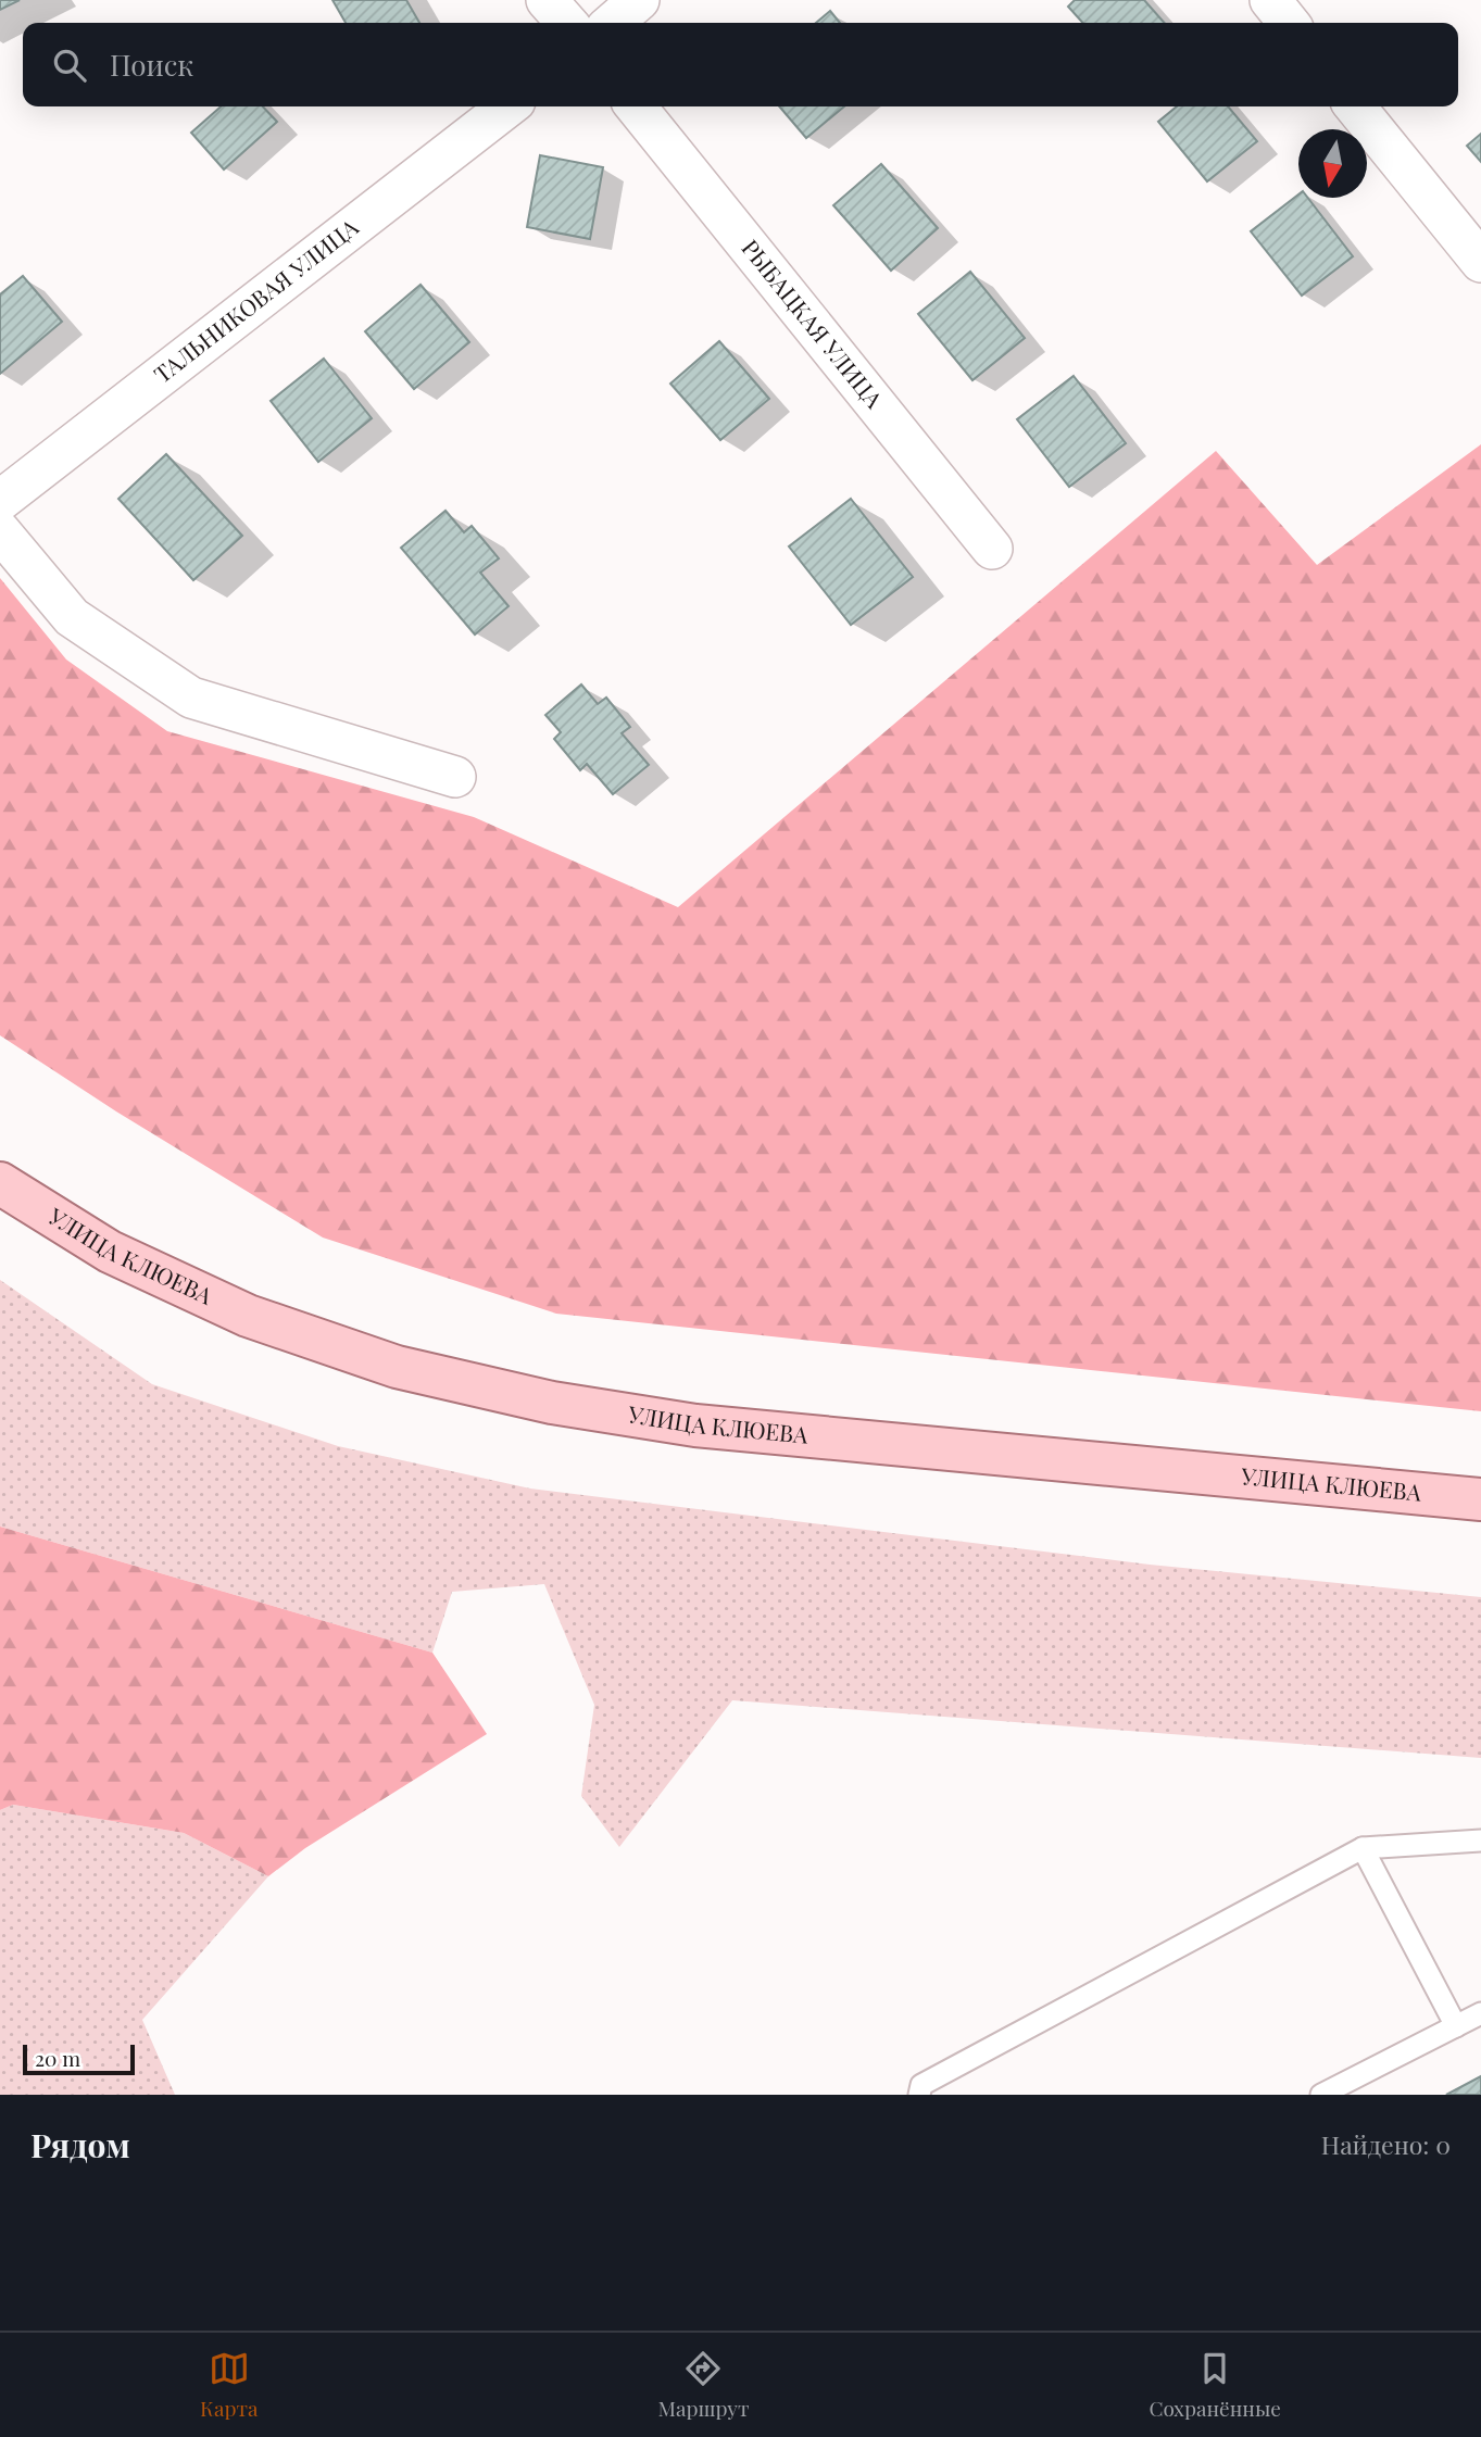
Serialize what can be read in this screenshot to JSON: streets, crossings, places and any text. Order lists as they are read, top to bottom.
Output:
{
  "streets": {
    "main road": ["УЛИЦА КЛЮЕВА"],
    "street": ["ТАЛЬНИКОВАЯ УЛИЦА", "РЫБАЦКАЯ УЛИЦА"]
  },
  "scale_bar": "20 m",
  "north": "bottom",
  "page": {
    "search": "Поиск",
    "scale": "20 m",
    "heading": ["Рядом", "Найдено: 0"],
    "nav": ["Карта", "Маршрут", "Сохранённые"]
  }
}
